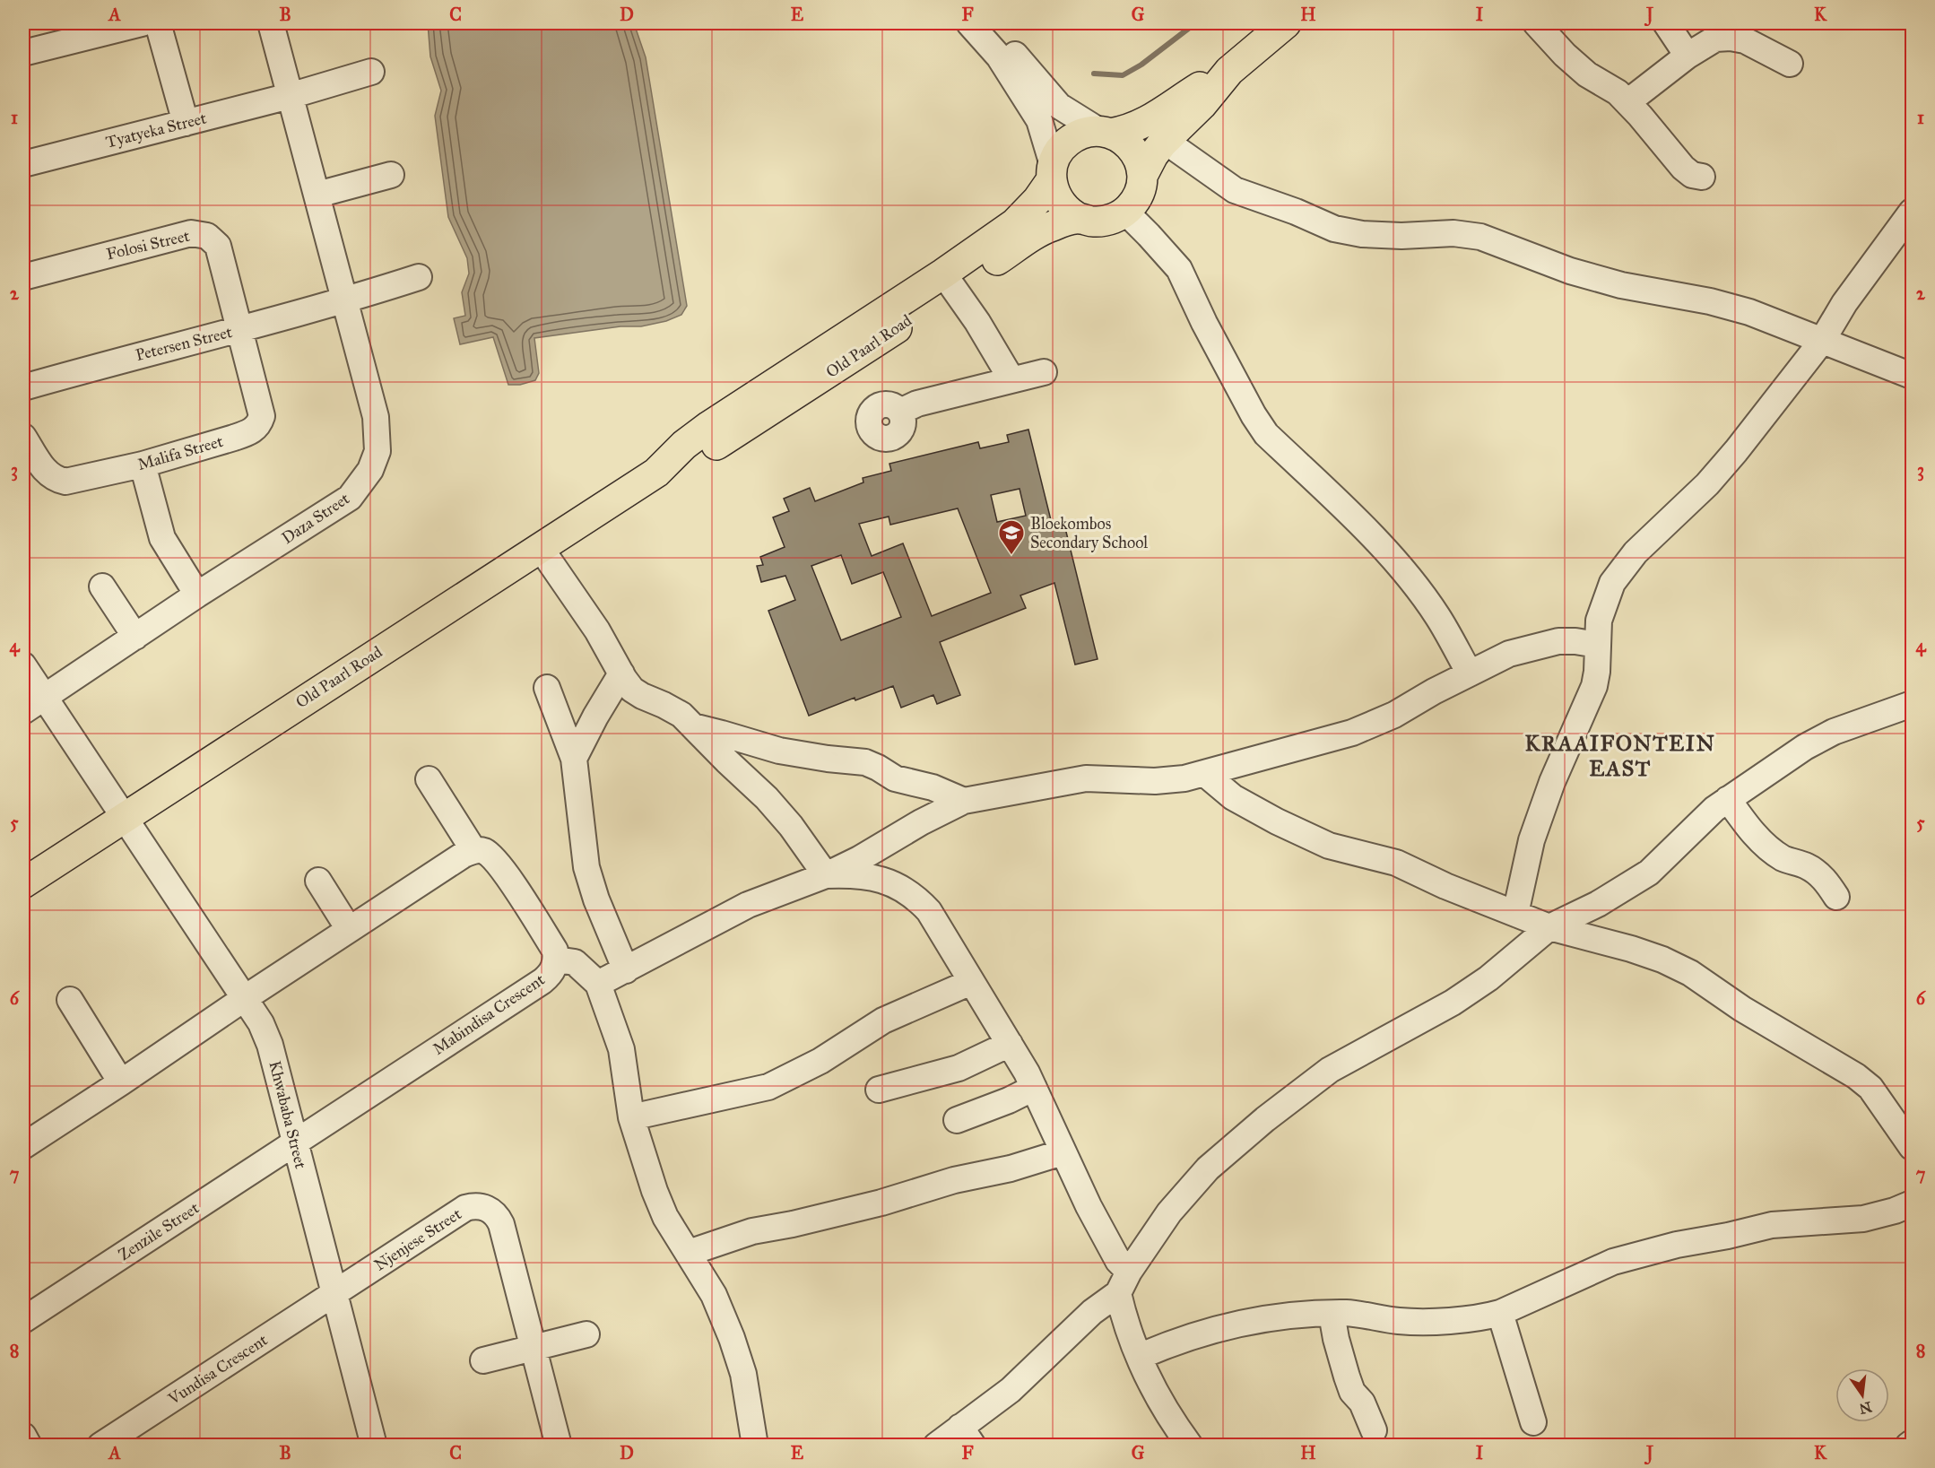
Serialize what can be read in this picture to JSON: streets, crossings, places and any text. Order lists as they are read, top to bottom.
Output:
{
  "streets": {
    "main road": ["Old Paarl Road"],
    "street": [
      "Tyatyeka Street",
      "Folosi Street",
      "Petersen Street",
      "Malifa Street",
      "Daza Street",
      "Mabindisa Crescent",
      "Khwababa Street",
      "Zenzile Street",
      "Njenjese Street",
      "Vundisa Crescent"
    ]
  },
  "crossings": [
    ["Tyatyeka Street", "Daza Street"],
    ["Folosi Street", "Petersen Street"],
    ["Folosi Street", "Malifa Street"],
    ["Petersen Street", "Malifa Street"],
    ["Petersen Street", "Daza Street"],
    ["Old Paarl Road", "Khwababa Street"],
    ["Daza Street", "Khwababa Street"],
    ["Mabindisa Crescent", "Khwababa Street"],
    ["Mabindisa Crescent", "Zenzile Street"],
    ["Khwababa Street", "Zenzile Street"],
    ["Khwababa Street", "Njenjese Street"],
    ["Khwababa Street", "Vundisa Crescent"],
    ["Njenjese Street", "Vundisa Crescent"]
  ],
  "districts": ["KRAAIFONTEIN EAST"],
  "places": {
    "school or university": ["Bloekombos Secondary School"]
  },
  "north": "bottom",
  "grid": {
    "columns": [
      "A",
      "B",
      "C",
      "D",
      "E",
      "F",
      "G",
      "H",
      "I",
      "J",
      "K"
    ],
    "rows": [
      "1",
      "2",
      "3",
      "4",
      "5",
      "6",
      "7",
      "8"
    ]
  }
}
